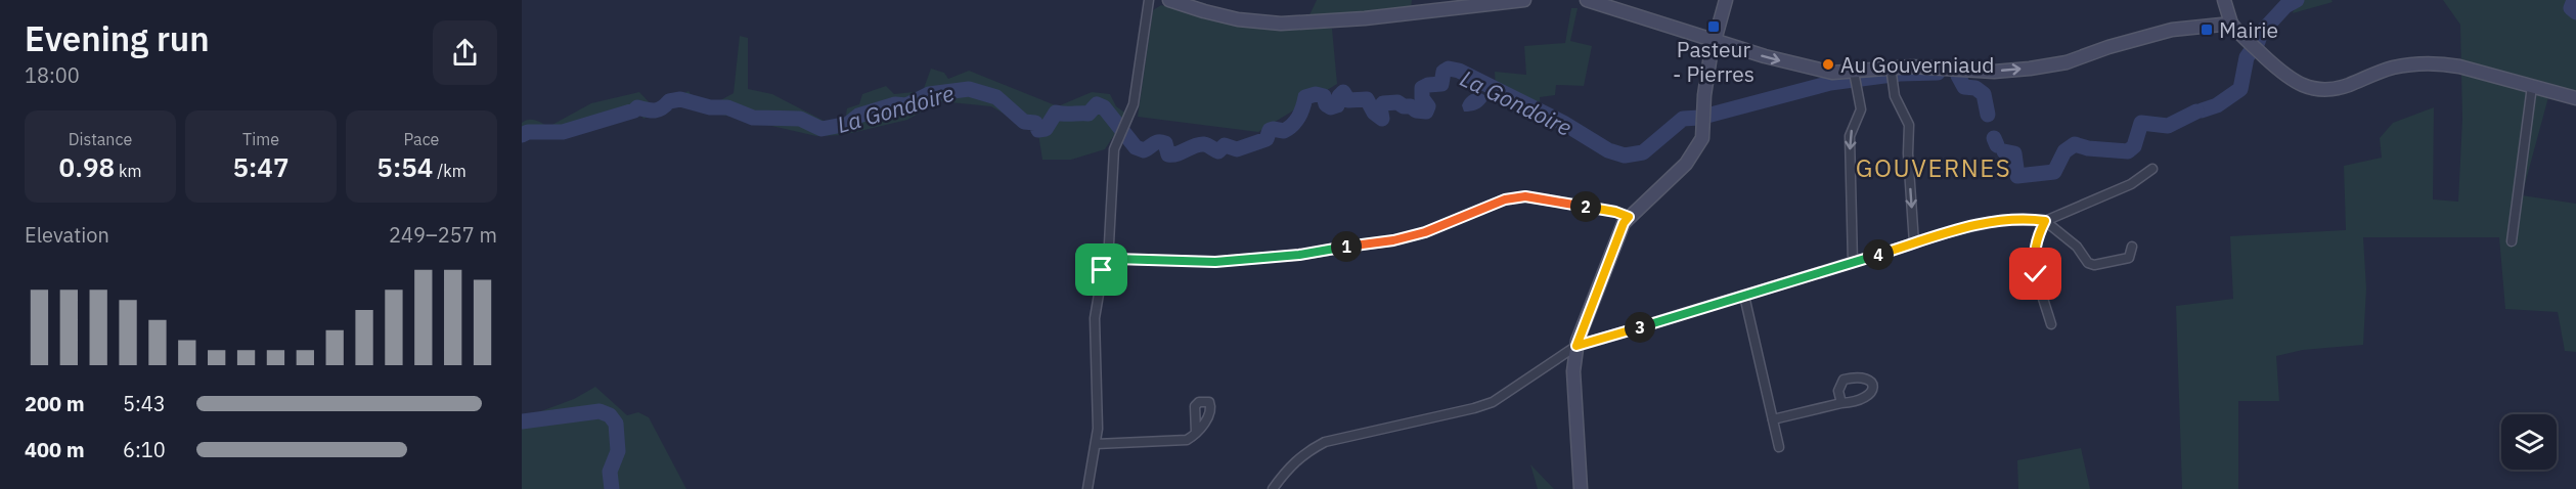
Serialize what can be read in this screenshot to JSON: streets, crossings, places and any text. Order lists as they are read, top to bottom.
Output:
{
  "districts": ["GOUVERNES"],
  "water": ["La Gondoire"],
  "places": {
    "transit": ["Pasteur - Pierres", "Mairie"],
    "other": ["Au Gouverniaud"]
  },
  "page": {
    "heading": ["Evening run", "18:00"],
    "stats": [
      ["Distance", "0.98 km"],
      ["Time", "5:47"],
      ["Pace", "5:54 /km"]
    ],
    "pins": [
      "2",
      "1",
      "4",
      "3"
    ],
    "chart": ["Elevation", "249–257 m"],
    "list": [
      {
        "name": "200 m",
        "note": "5:43"
      },
      {
        "name": "400 m",
        "note": "6:10"
      }
    ]
  }
}
